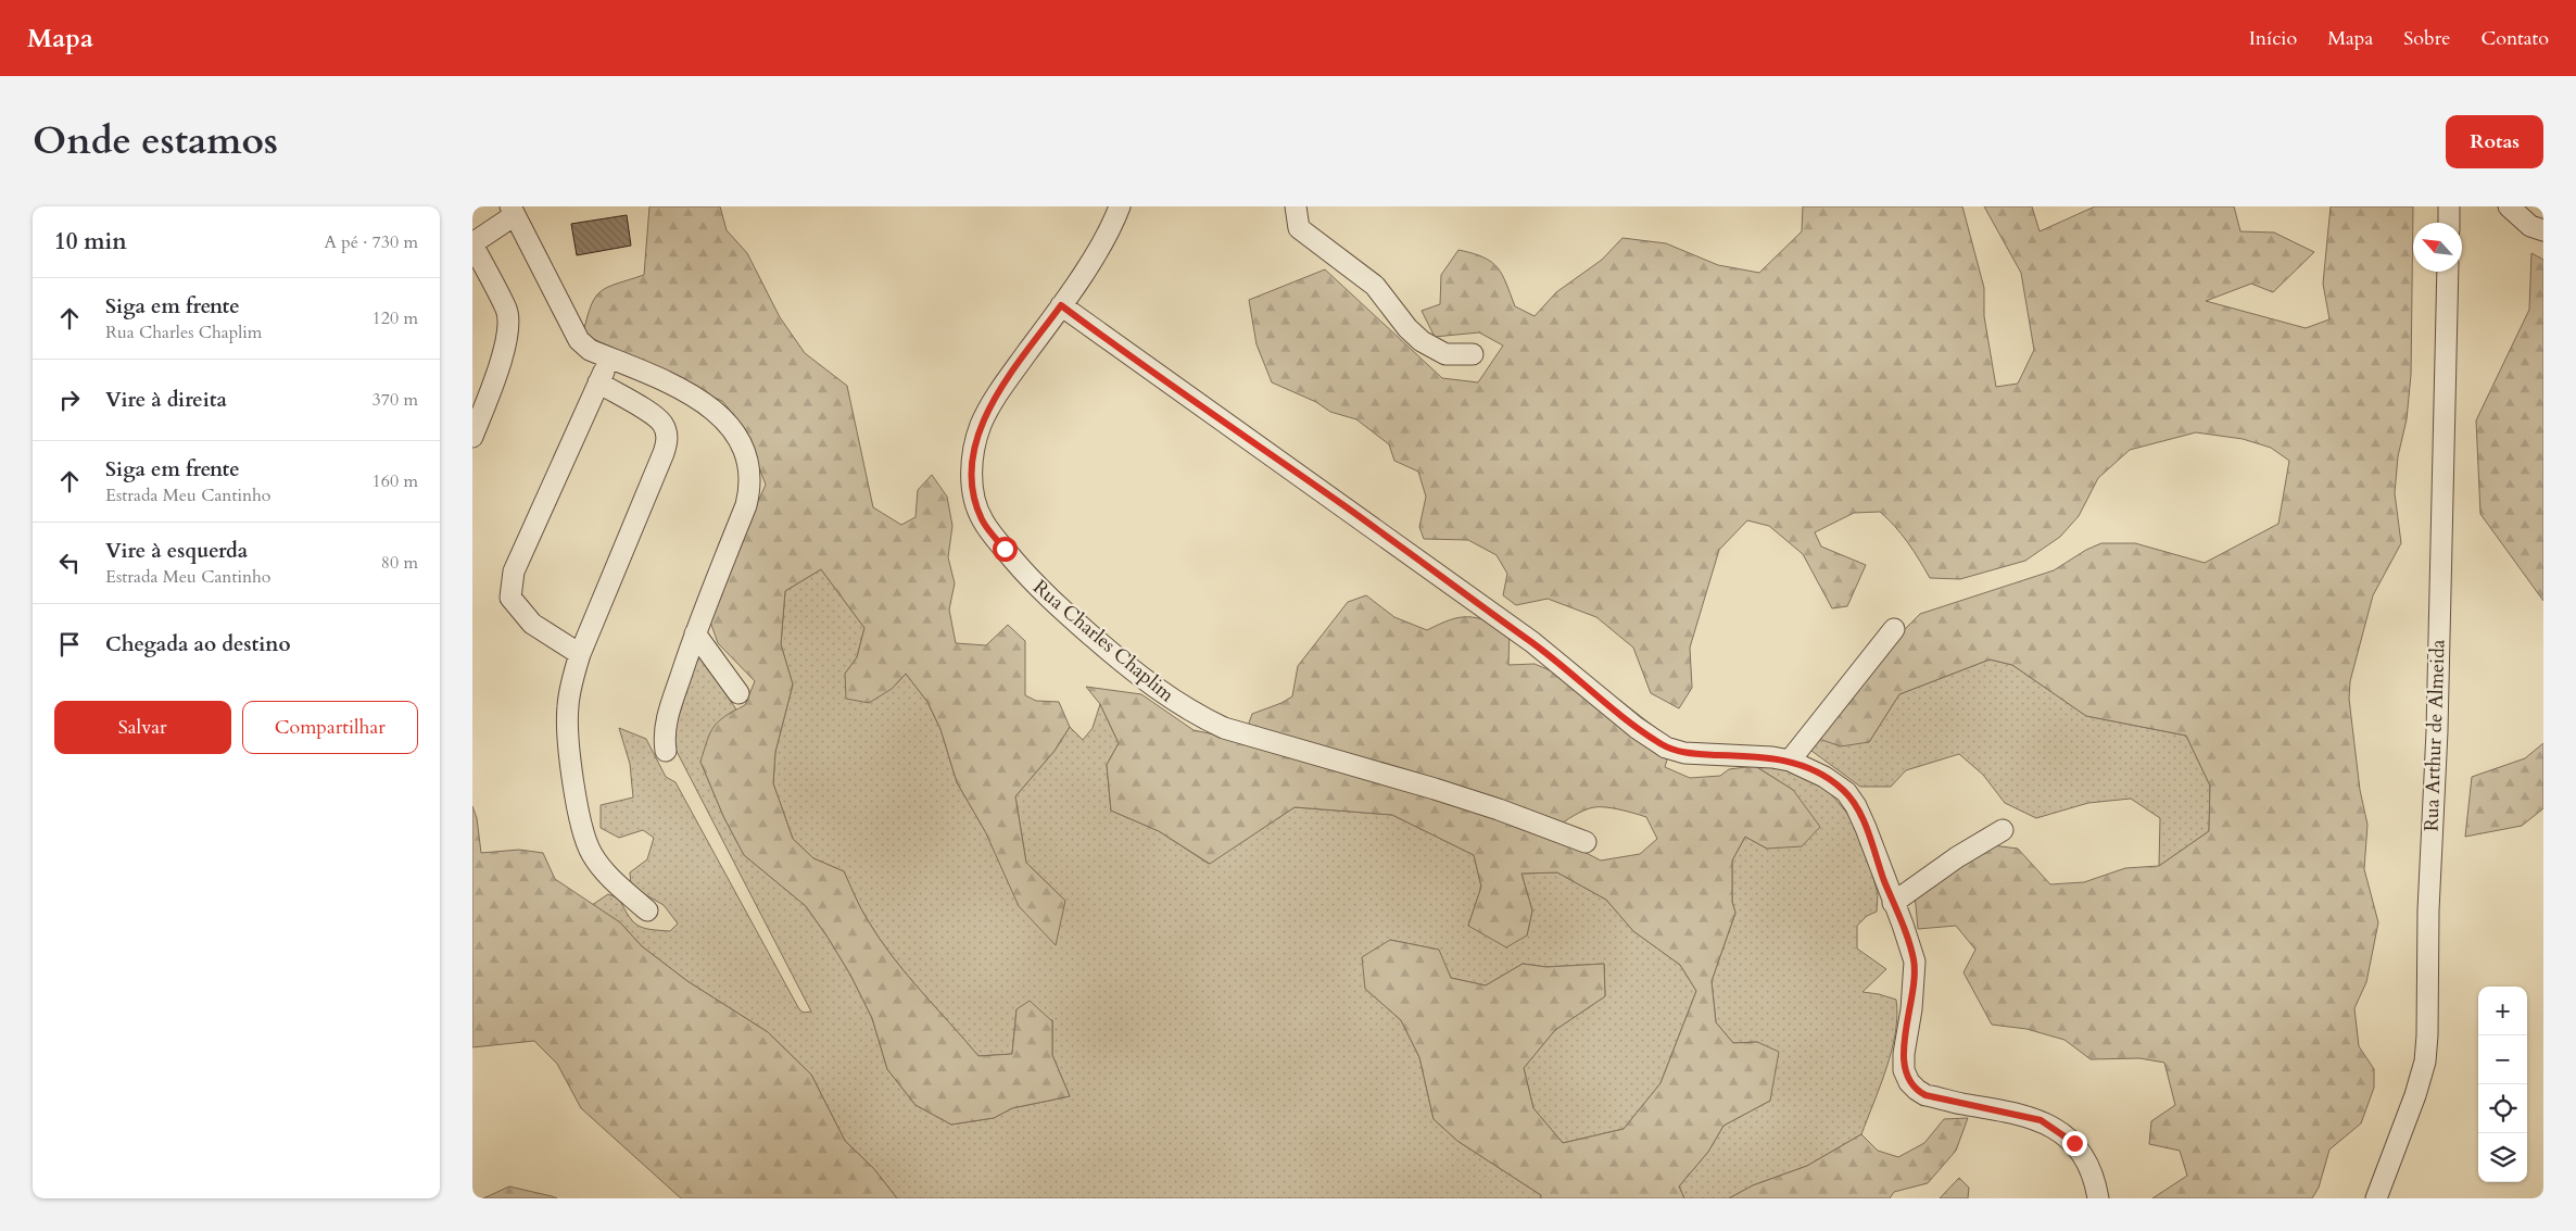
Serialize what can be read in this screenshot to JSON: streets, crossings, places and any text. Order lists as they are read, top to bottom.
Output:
{
  "streets": {
    "street": ["Rua Charles Chaplim", "Rua Arthur de Almeida"]
  },
  "north": "top left",
  "page": {
    "header": "Mapa",
    "nav": [
      "Início",
      "Mapa",
      "Sobre",
      "Contato"
    ],
    "title": "Onde estamos",
    "buttons": [
      "Rotas",
      ["Salvar", "Compartilhar"]
    ],
    "heading": ["10 min", "A pé · 730 m"],
    "list": [
      ["Siga em frente", "Rua Charles Chaplim", "120 m"],
      ["Vire à direita", "370 m"],
      ["Siga em frente", "Estrada Meu Cantinho", "160 m"],
      ["Vire à esquerda", "Estrada Meu Cantinho", "80 m"],
      "Chegada ao destino"
    ],
    "map_buttons": ["+", "−"]
  }
}
